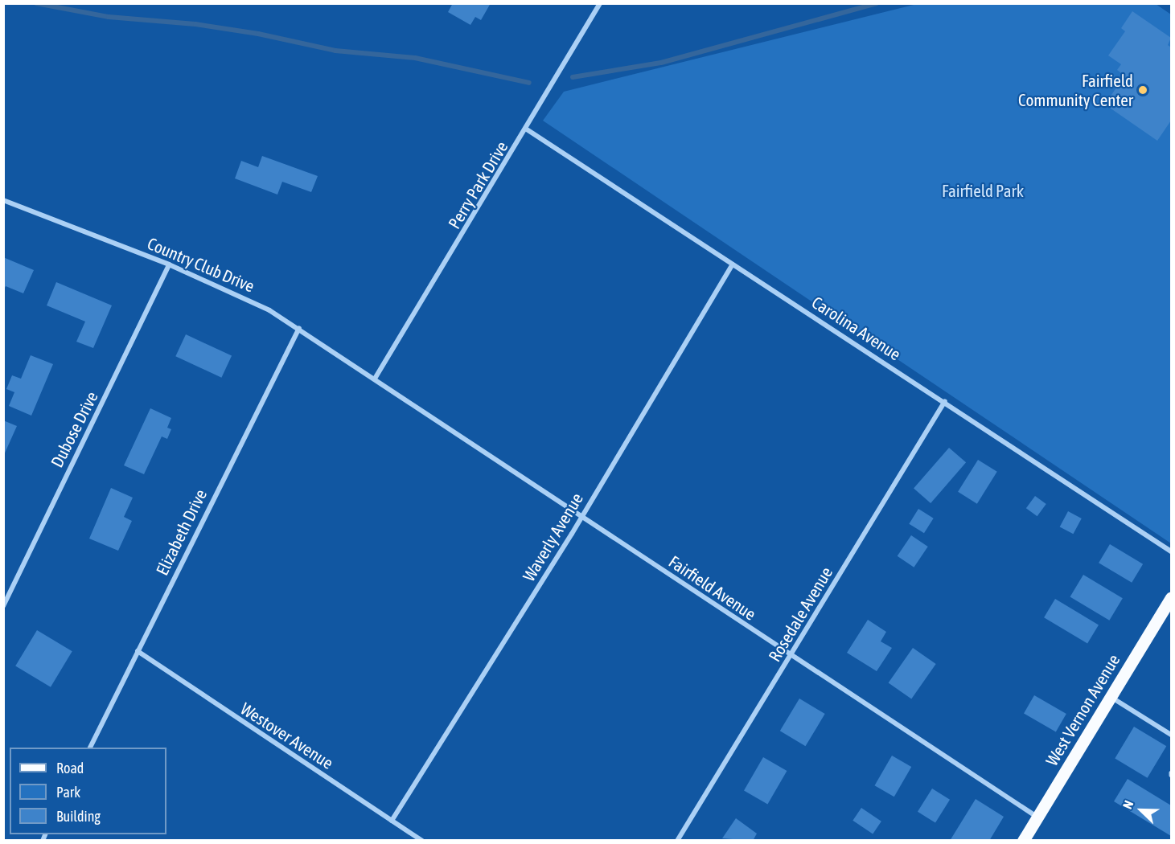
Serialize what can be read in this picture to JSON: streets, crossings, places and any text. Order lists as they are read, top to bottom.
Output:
{
  "streets": {
    "main road": ["West Vernon Avenue"],
    "street": [
      "Perry Park Drive",
      "Country Club Drive",
      "Carolina Avenue",
      "Dubose Drive",
      "Elizabeth Drive",
      "Waverly Avenue",
      "Fairfield Avenue",
      "Rosedale Avenue",
      "Westover Avenue"
    ]
  },
  "crossings": [
    ["Perry Park Drive", "Country Club Drive"],
    ["Perry Park Drive", "Carolina Avenue"],
    ["Perry Park Drive", "Fairfield Avenue"],
    ["Country Club Drive", "Dubose Drive"],
    ["Country Club Drive", "Elizabeth Drive"],
    ["Country Club Drive", "Fairfield Avenue"],
    ["Carolina Avenue", "Waverly Avenue"],
    ["Carolina Avenue", "Rosedale Avenue"],
    ["Elizabeth Drive", "Westover Avenue"],
    ["Waverly Avenue", "Fairfield Avenue"],
    ["Waverly Avenue", "Westover Avenue"],
    ["Fairfield Avenue", "Rosedale Avenue"],
    ["Fairfield Avenue", "West Vernon Avenue"]
  ],
  "parks": ["Fairfield Park"],
  "places": ["Fairfield Community Center"],
  "legend": ["Road", "Park", "Building"],
  "north": "top left"
}
